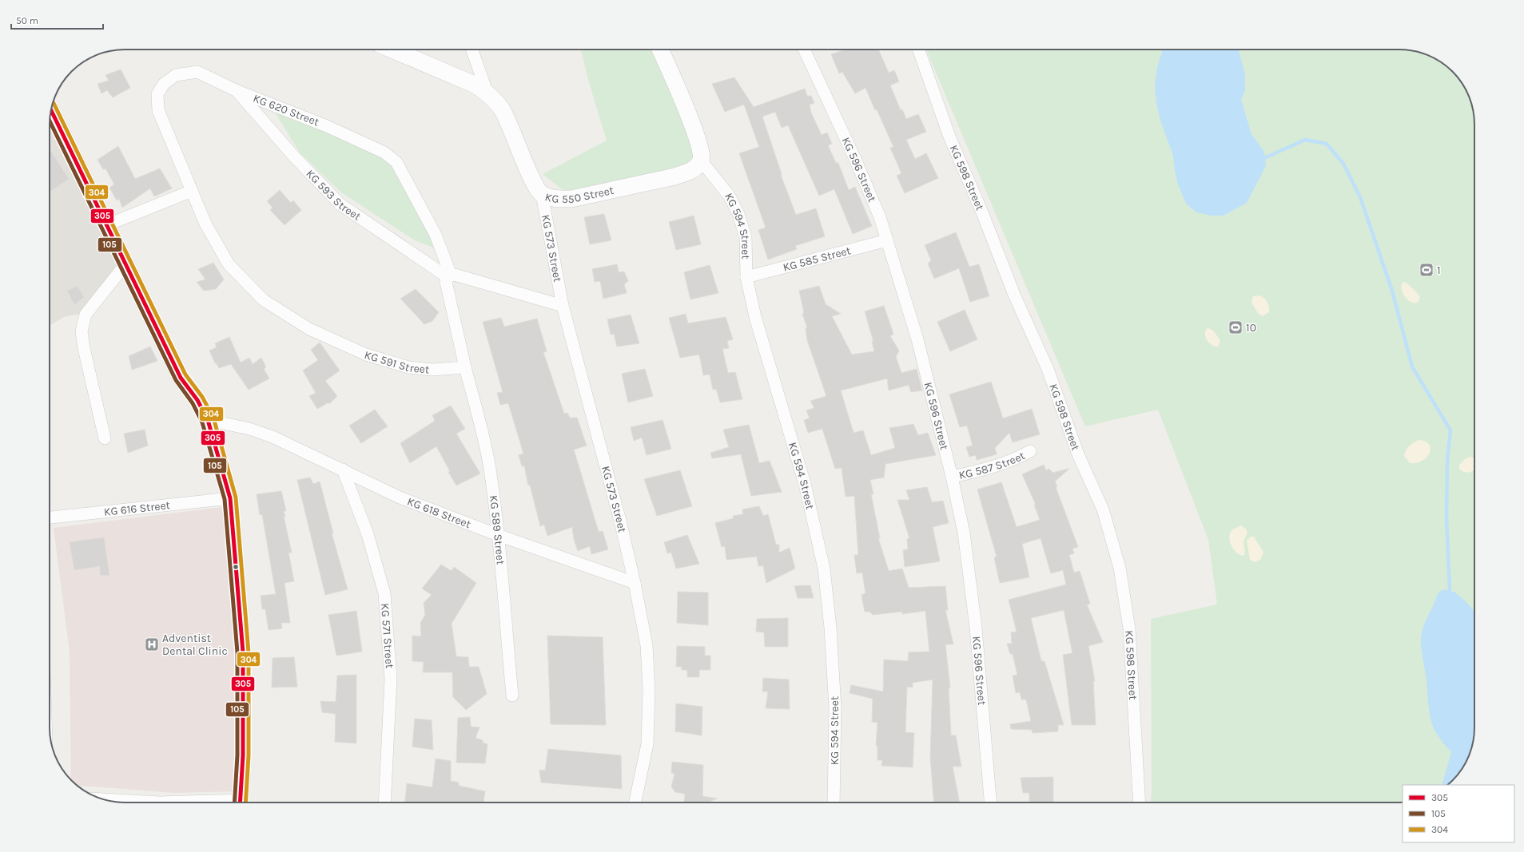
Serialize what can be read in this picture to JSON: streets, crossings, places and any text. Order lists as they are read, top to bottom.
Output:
{
  "streets": {
    "street": [
      "KG 620 Street",
      "KG 596 Street",
      "KG 598 Street",
      "KG 550 Street",
      "KG 593 Street",
      "KG 594 Street",
      "KG 573 Street",
      "KG 585 Street",
      "KG 591 Street",
      "KG 587 Street",
      "KG 616 Street",
      "KG 618 Street",
      "KG 589 Street",
      "KG 571 Street"
    ]
  },
  "crossings": [
    ["KG 620 Street", "KG 593 Street"],
    ["KG 620 Street", "KG 591 Street"],
    ["KG 596 Street", "KG 585 Street"],
    ["KG 596 Street", "KG 587 Street"],
    ["KG 550 Street", "KG 594 Street"],
    ["KG 550 Street", "KG 573 Street"],
    ["KG 594 Street", "KG 585 Street"],
    ["KG 573 Street", "KG 618 Street"],
    ["KG 591 Street", "KG 589 Street"],
    ["KG 618 Street", "KG 589 Street"],
    ["KG 618 Street", "KG 571 Street"]
  ],
  "places": {
    "sports": ["1", "10"],
    "hospital": ["Adventist Dental Clinic"]
  },
  "lines": ["transit line 304", "transit line 305", "transit line 105"],
  "legend": ["305", "105", "304"],
  "scale_bar": "50 m"
}
